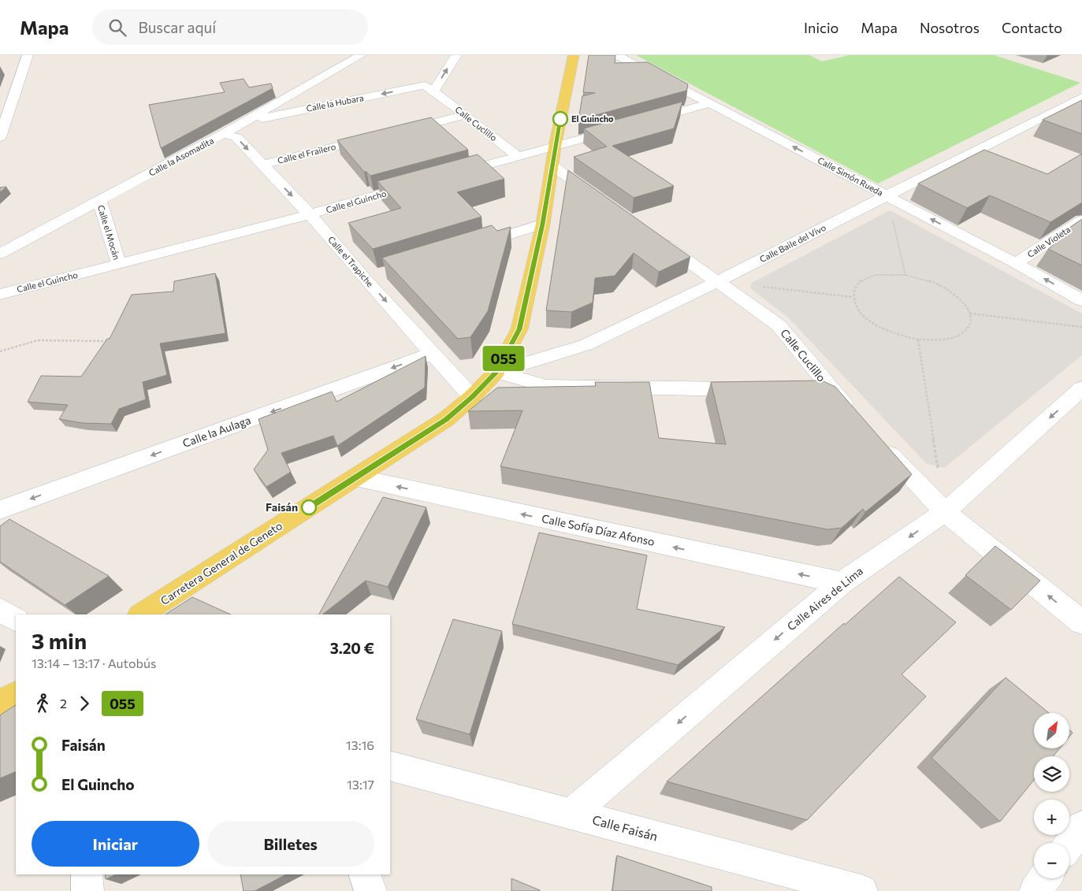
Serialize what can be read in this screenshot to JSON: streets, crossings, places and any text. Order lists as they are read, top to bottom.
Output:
{
  "streets": {
    "main road": ["Carretera General de Geneto"],
    "street": [
      "Calle la Hubara",
      "Calle Cuclillo",
      "Calle el Frailero",
      "Calle la Asomadita",
      "Calle Simón Rueda",
      "Calle el Guincho",
      "Calle el Mocán",
      "Calle Violeta",
      "Calle Baile del Vivo",
      "Calle el Trapiche",
      "Calle la Aulaga",
      "Calle Sofía Díaz Afonso",
      "Calle Aires de Lima",
      "Calle Faisán"
    ]
  },
  "crossings": [
    ["Calle la Hubara", "Calle Cuclillo"],
    ["Calle la Hubara", "Calle la Asomadita"],
    ["Calle Cuclillo", "Calle Baile del Vivo"],
    ["Calle el Frailero", "Calle el Trapiche"],
    ["Calle la Asomadita", "Calle el Mocán"],
    ["Calle la Asomadita", "Calle el Trapiche"],
    ["Calle Simón Rueda", "Calle Violeta"],
    ["Calle Simón Rueda", "Calle Baile del Vivo"],
    ["Calle el Guincho", "Calle el Mocán"],
    ["Calle el Guincho", "Calle el Trapiche"],
    ["Calle Baile del Vivo", "Carretera General de Geneto"],
    ["Calle el Trapiche", "Calle la Aulaga"],
    ["Calle el Trapiche", "Carretera General de Geneto"],
    ["Calle Sofía Díaz Afonso", "Carretera General de Geneto"],
    ["Calle Sofía Díaz Afonso", "Calle Aires de Lima"],
    ["Calle Aires de Lima", "Calle Faisán"]
  ],
  "one_way": [
    "Calle Simón Rueda",
    "Calle el Trapiche",
    "Calle la Aulaga",
    "Calle Aires de Lima"
  ],
  "places": ["El Guincho", "Faisán"],
  "lines": ["bus line 055"],
  "north": "top right",
  "page": {
    "header": "Mapa",
    "search": "Buscar aquí",
    "nav": [
      "Inicio",
      "Mapa",
      "Nosotros",
      "Contacto"
    ],
    "on_map": "055",
    "heading": ["3 min", "13:14 – 13:17 · Autobús", "3.20 €"],
    "legs": ["2", "055"],
    "map_buttons": ["+", "−"],
    "list": [
      {
        "name": "Faisán",
        "value": "13:16"
      },
      {
        "name": "El Guincho",
        "value": "13:17"
      }
    ],
    "buttons": ["Iniciar", "Billetes"]
  }
}
